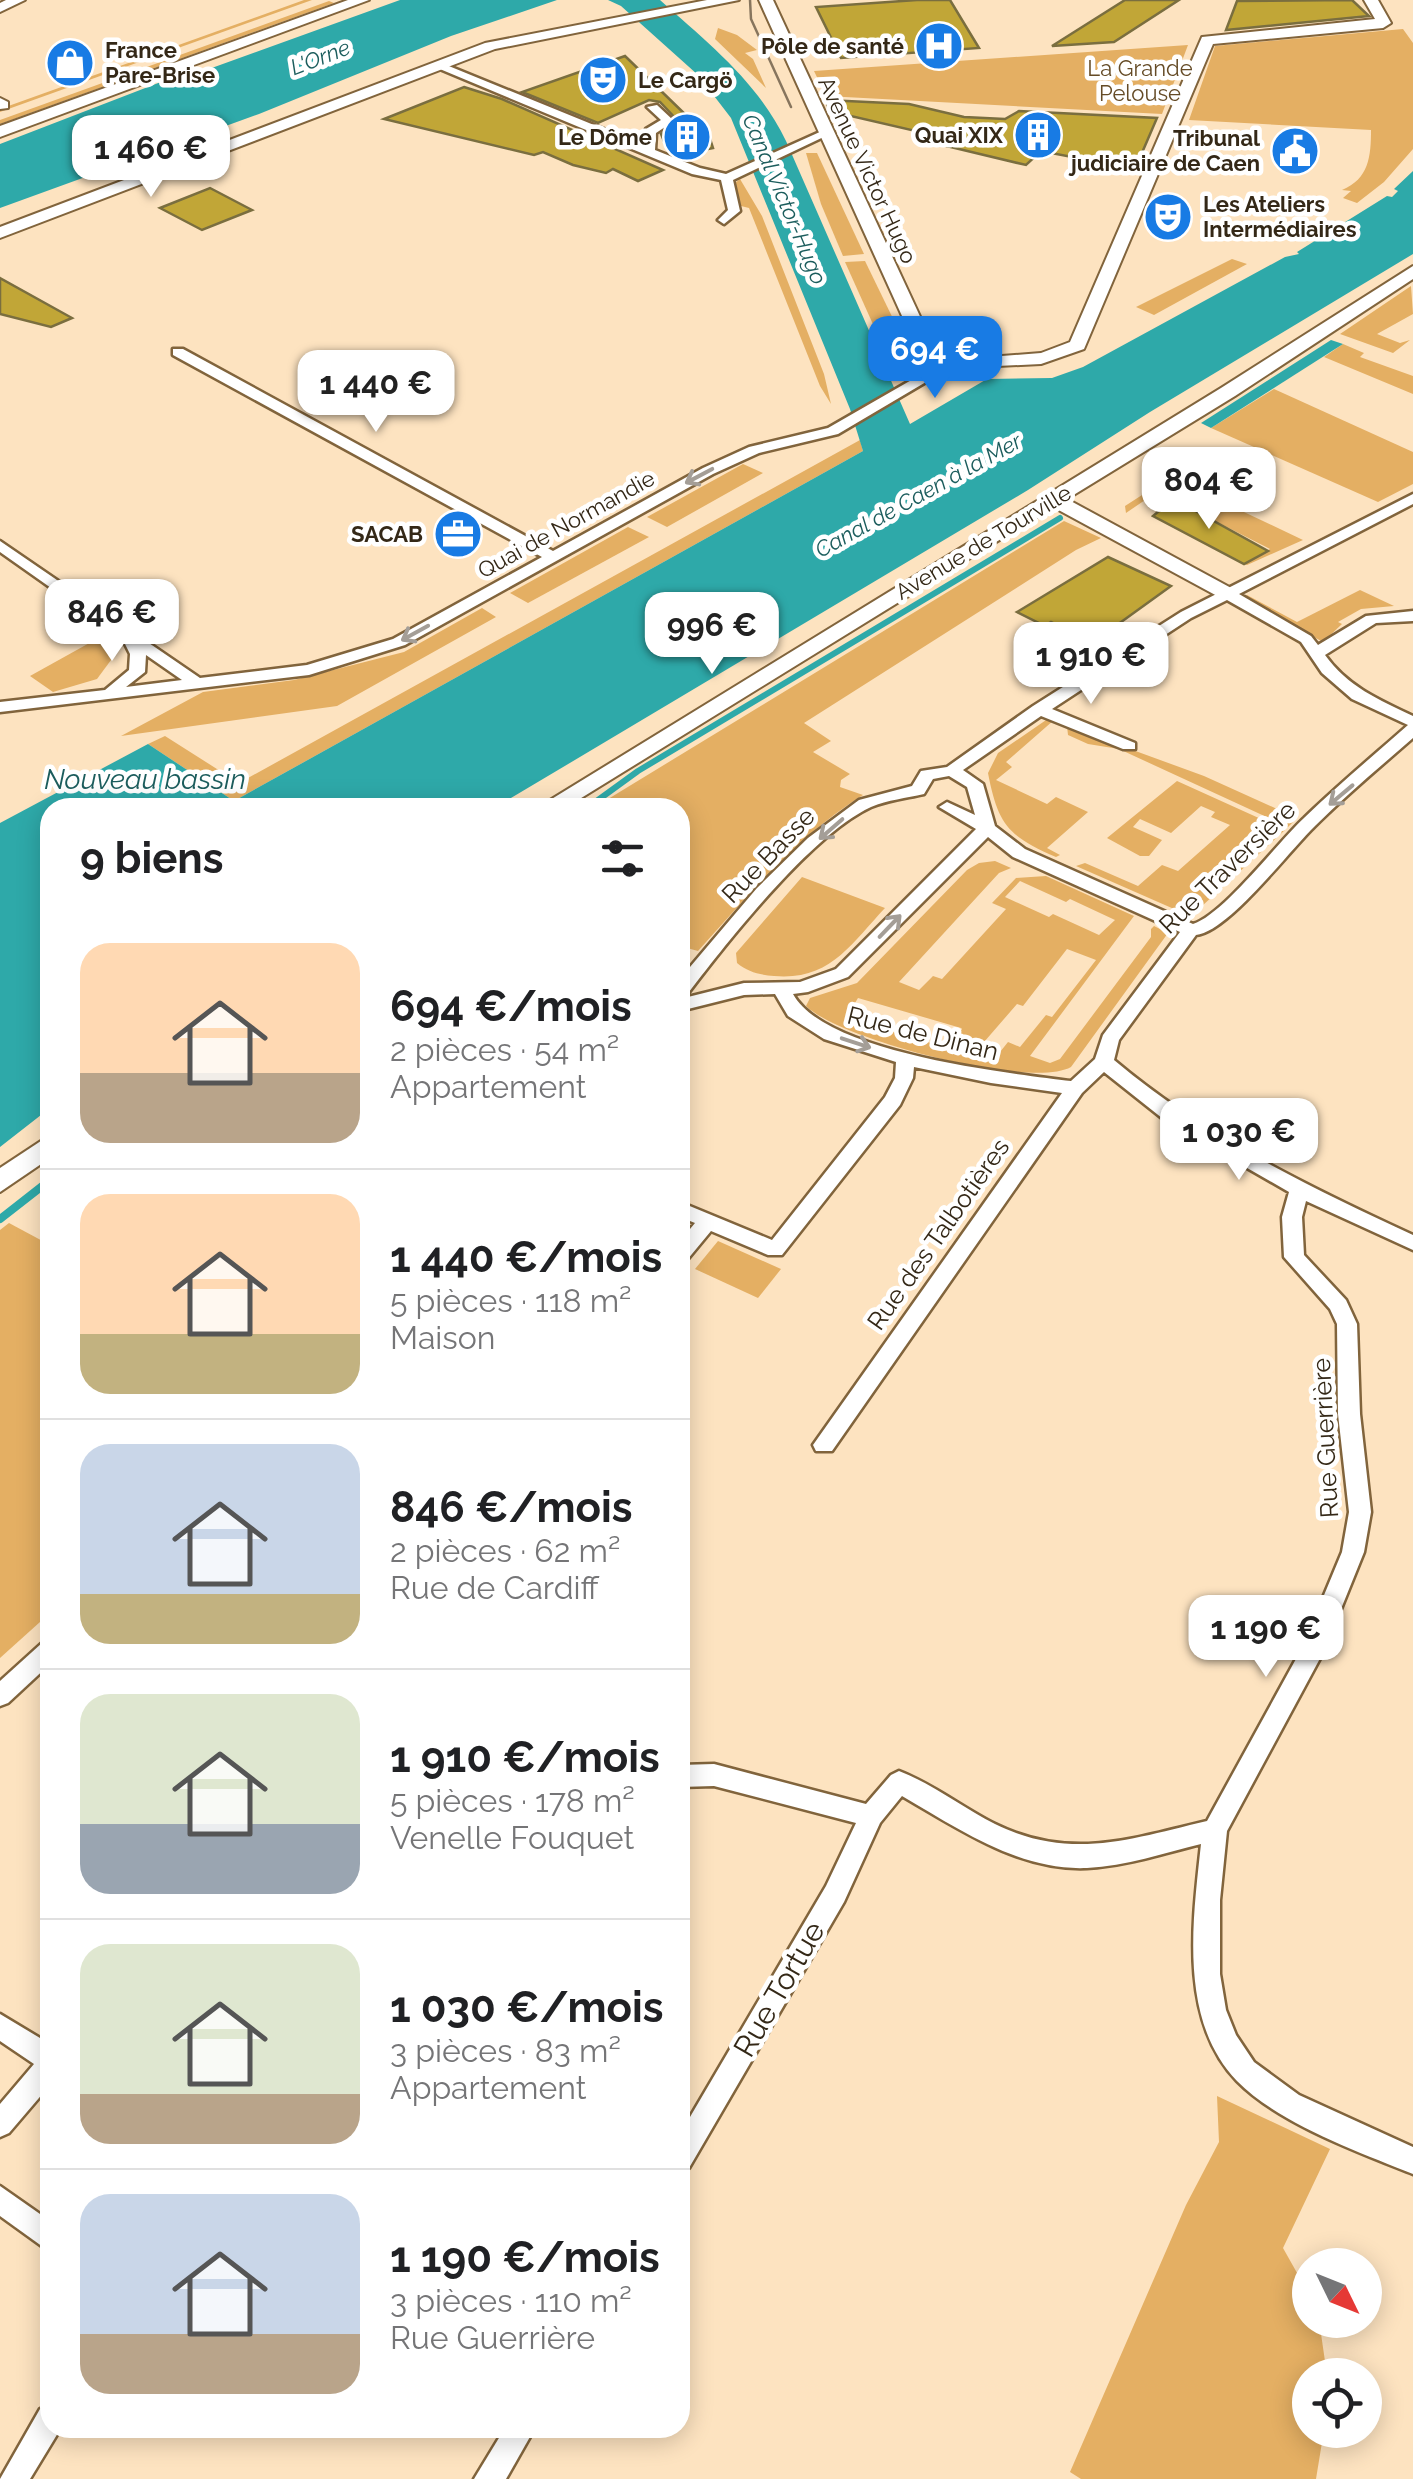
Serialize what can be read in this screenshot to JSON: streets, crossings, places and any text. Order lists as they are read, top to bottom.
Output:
{
  "streets": {
    "street": [
      "Avenue Victor Hugo",
      "Quai de Normandie",
      "Avenue de Tourville",
      "Rue Basse",
      "Rue Traversière",
      "Rue de Dinan",
      "Rue des Talbotières",
      "Rue Guerrière",
      "Rue Tortue"
    ]
  },
  "crossings": [
    ["Avenue Victor Hugo", "Quai de Normandie"],
    ["Rue Traversière", "Rue des Talbotières"],
    ["Rue de Dinan", "Rue des Talbotières"]
  ],
  "one_way": ["Quai de Normandie", "Rue Traversière", "Rue de Dinan"],
  "water": [
    "L'Orne",
    "Canal Victor-Hugo",
    "Canal de Caen à la Mer",
    "Nouveau bassin"
  ],
  "parks": ["La Grande Pelouse"],
  "places": {
    "hospital": ["Pôle de santé"],
    "shop": ["France Pare-Brise"],
    "theatre": ["Le Cargö", "Les Ateliers Intermédiaires"],
    "building": ["Quai XIX", "Le Dôme"],
    "public building": ["Tribunal judiciaire de Caen"],
    "office": ["SACAB"]
  },
  "north": "bottom right",
  "page": {
    "price": [
      "1 460 €",
      "694 €",
      "1 440 €",
      "804 €",
      "846 €",
      "996 €",
      "1 910 €",
      "1 030 €",
      "1 190 €"
    ],
    "heading": "9 biens",
    "list": [
      {
        "name": "694 €/mois",
        "note": "2 pièces · 54 m² · Appartement"
      },
      {
        "name": "1 440 €/mois",
        "note": "5 pièces · 118 m² · Maison"
      },
      {
        "name": "846 €/mois",
        "note": "2 pièces · 62 m² · Rue de Cardiff"
      },
      {
        "name": "1 910 €/mois",
        "note": "5 pièces · 178 m² · Venelle Fouquet"
      },
      {
        "name": "1 030 €/mois",
        "note": "3 pièces · 83 m² · Appartement"
      },
      {
        "name": "1 190 €/mois",
        "note": "3 pièces · 110 m² · Rue Guerrière"
      }
    ]
  }
}
